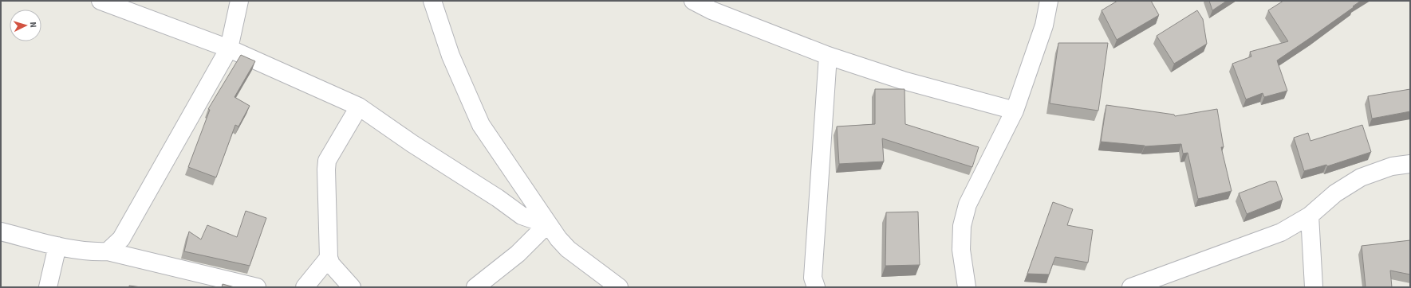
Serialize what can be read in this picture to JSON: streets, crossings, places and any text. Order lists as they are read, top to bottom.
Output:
{
  "north": "right"
}
